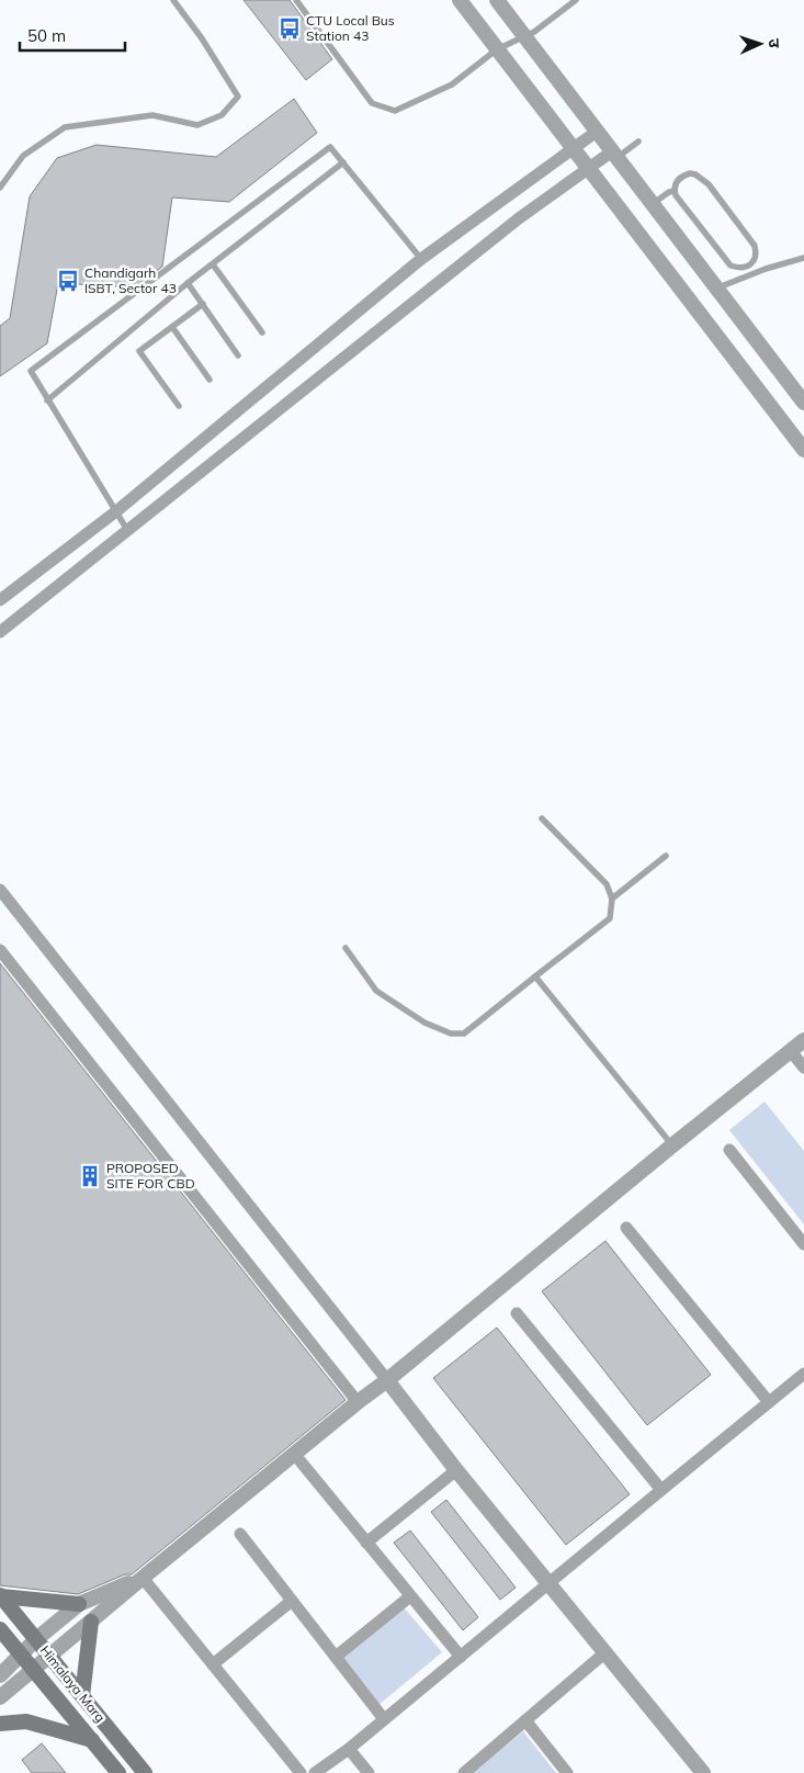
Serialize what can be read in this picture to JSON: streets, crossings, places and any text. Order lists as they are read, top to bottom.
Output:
{
  "streets": {
    "main road": ["Himalaya Marg"]
  },
  "places": {
    "bus stop": ["CTU Local Bus Station 43", "Chandigarh ISBT, Sector 43"],
    "building": ["PROPOSED SITE FOR CBD"]
  },
  "scale_bar": "50 m",
  "north": "right"
}
